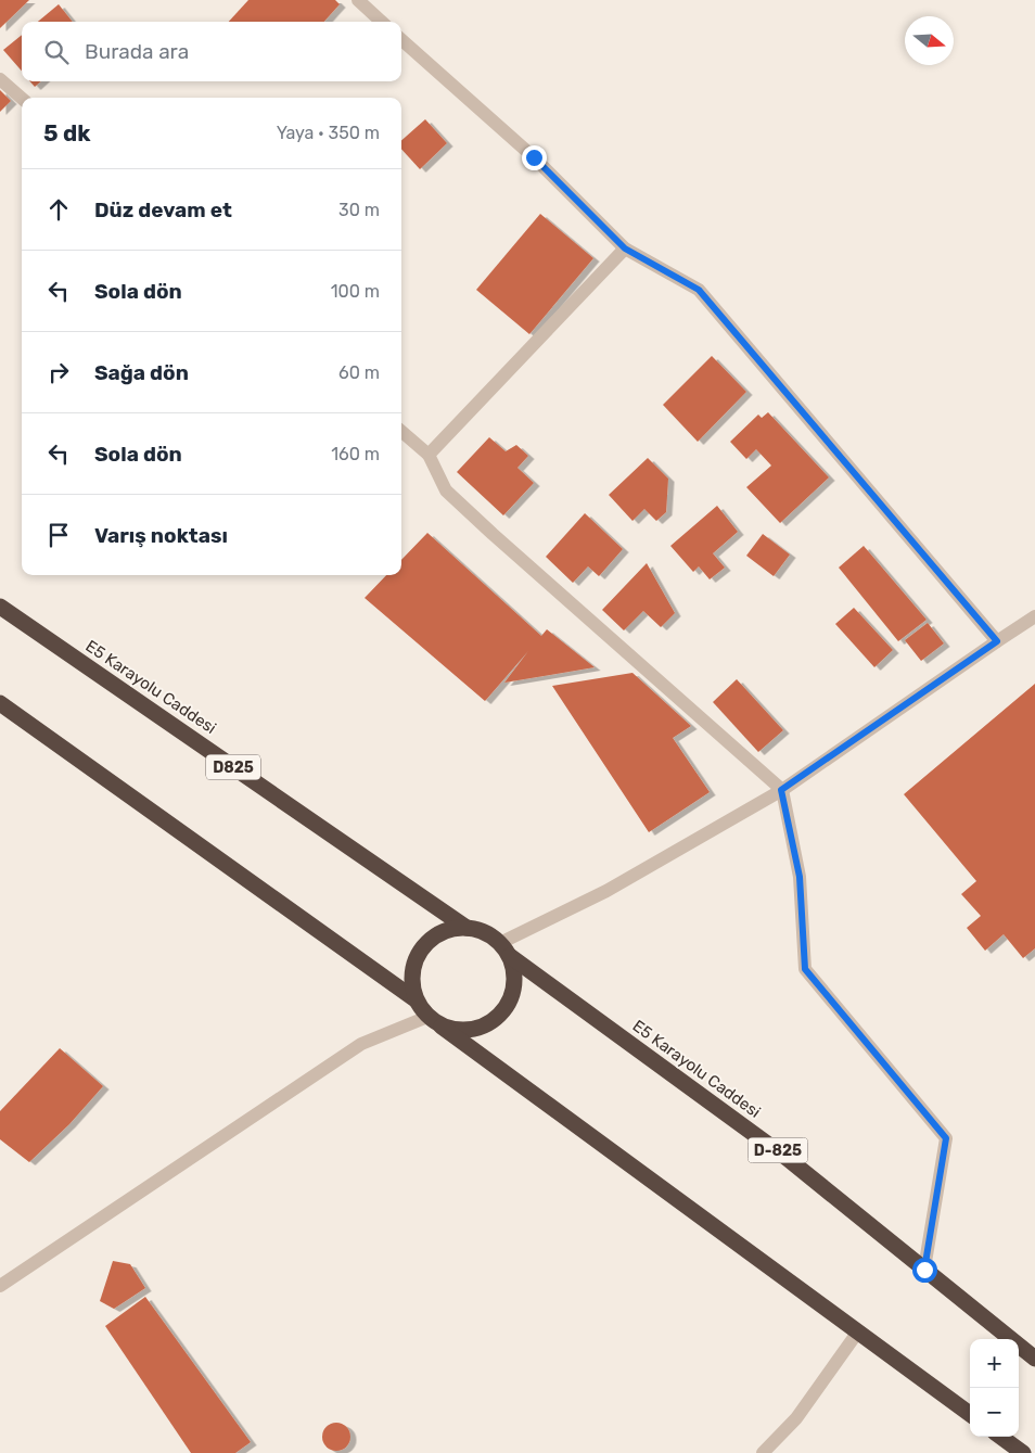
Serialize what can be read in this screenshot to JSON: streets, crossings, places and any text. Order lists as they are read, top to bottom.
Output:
{
  "streets": {
    "highway": ["E5 Karayolu Caddesi", "D825", "D-825"]
  },
  "north": "right",
  "page": {
    "search": "Burada ara",
    "heading": ["5 dk", "Yaya · 350 m"],
    "list": [
      ["Düz devam et", "30 m"],
      ["Sola dön", "100 m"],
      ["Sağa dön", "60 m"],
      ["Sola dön", "160 m"],
      "Varış noktası"
    ],
    "map_buttons": ["+", "−"]
  }
}
